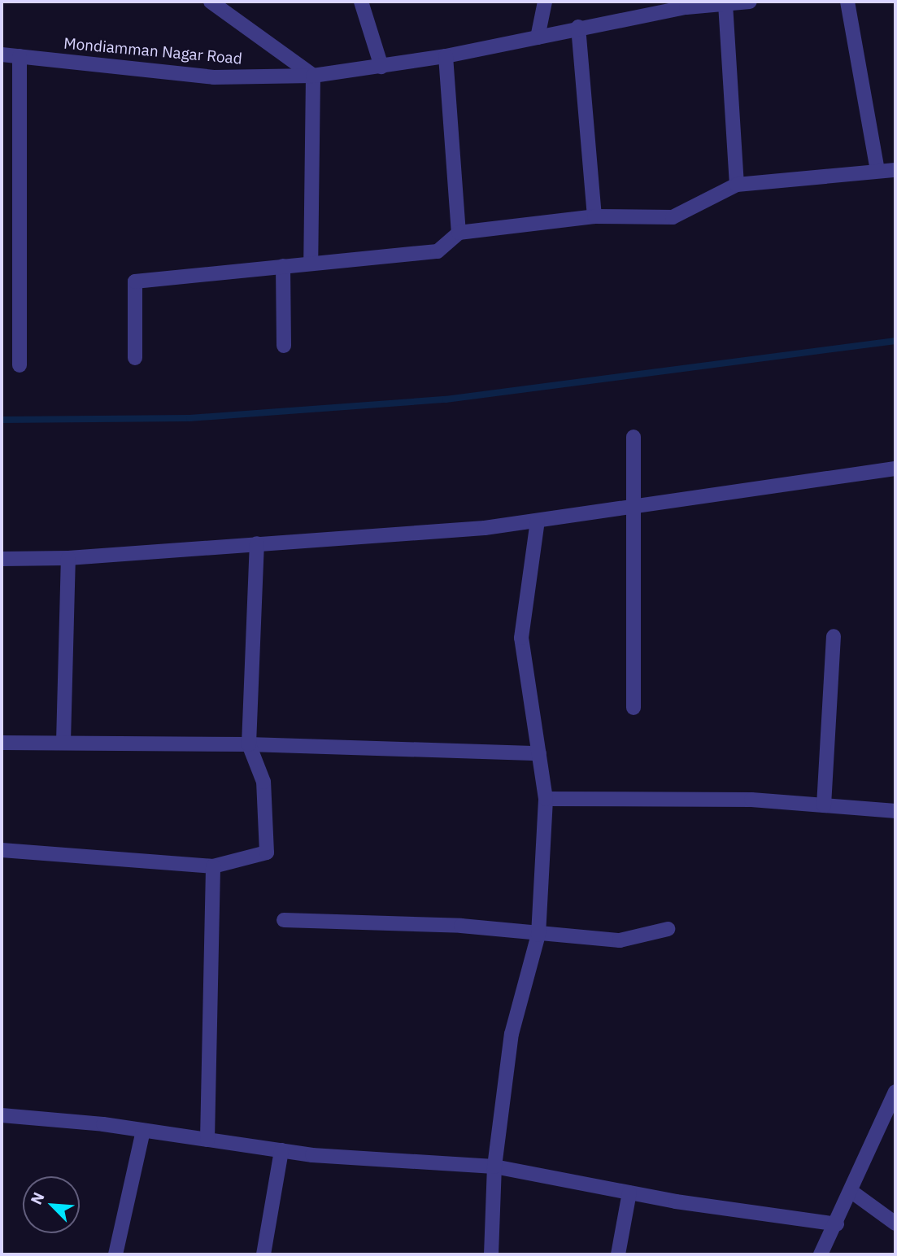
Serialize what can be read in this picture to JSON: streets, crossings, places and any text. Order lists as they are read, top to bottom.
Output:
{
  "streets": {
    "street": ["Mondiamman Nagar Road"]
  },
  "north": "top left"
}
